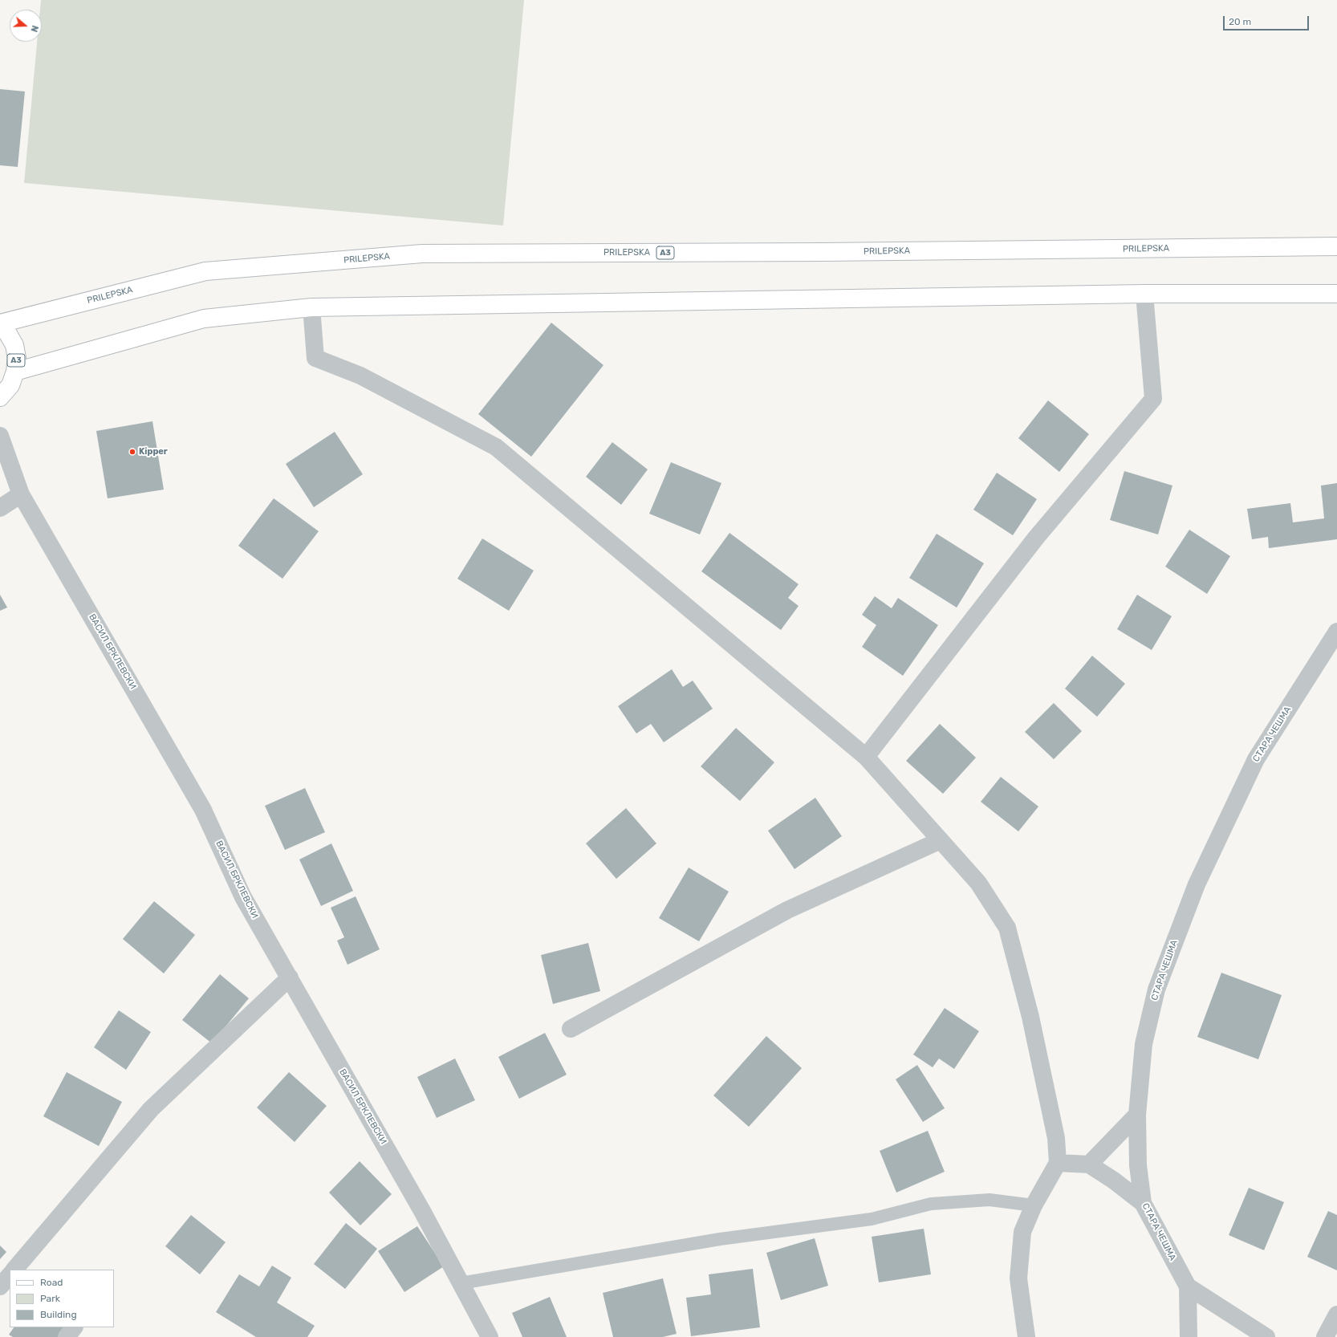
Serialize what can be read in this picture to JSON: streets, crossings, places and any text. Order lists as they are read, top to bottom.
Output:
{
  "streets": {
    "main road": ["PRILEPSKA", "A3"],
    "street": ["ВАСИЛ БРКЛЕВСКИ", "СТАРА ЧЕШМА"]
  },
  "crossings": [
    ["PRILEPSKA", "A3"]
  ],
  "places": ["Kipper"],
  "legend": ["Road", "Park", "Building"],
  "scale_bar": "20 m",
  "north": "right"
}
